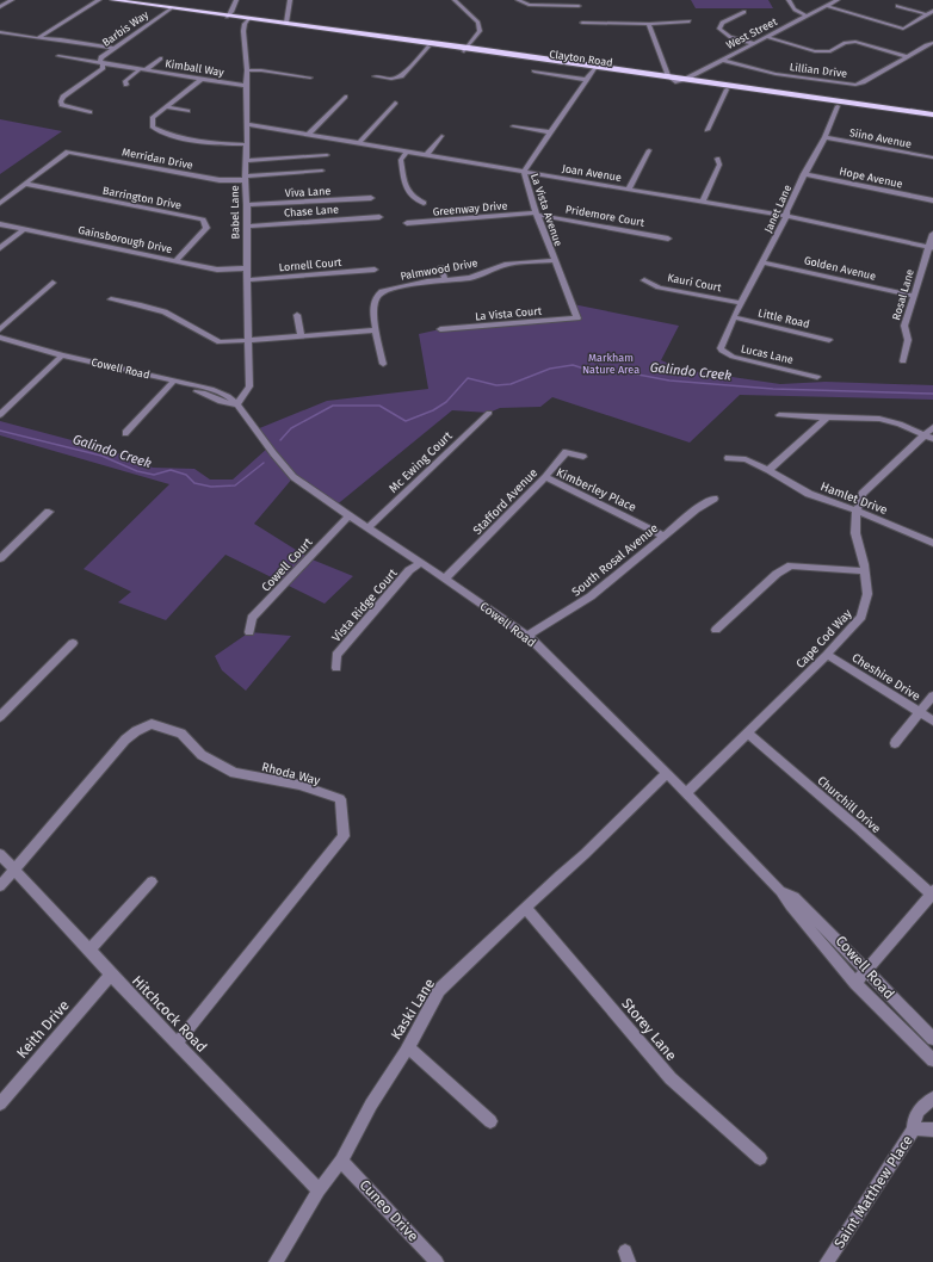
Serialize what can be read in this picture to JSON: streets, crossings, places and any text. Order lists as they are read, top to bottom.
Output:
{
  "streets": {
    "main road": ["Clayton Road"],
    "street": [
      "Barbis Way",
      "West Street",
      "Kimball Way",
      "Lillian Drive",
      "Siino Avenue",
      "Merridan Drive",
      "Joan Avenue",
      "Hope Avenue",
      "Viva Lane",
      "Barrington Drive",
      "Greenway Drive",
      "Janet Lane",
      "La Vista Avenue",
      "Chase Lane",
      "Babel Lane",
      "Pridemore Court",
      "Gainsborough Drive",
      "Lornell Court",
      "Golden Avenue",
      "Palmwood Drive",
      "Kauri Court",
      "Rosal Lane",
      "La Vista Court",
      "Little Road",
      "Lucas Lane",
      "Cowell Road",
      "Mc Ewing Court",
      "Kimberley Place",
      "Hamlet Drive",
      "Stafford Avenue",
      "South Rosal Avenue",
      "Cowell Court",
      "Vista Ridge Court",
      "Cape Cod Way",
      "Cheshire Drive",
      "Rhoda Way",
      "Churchill Drive",
      "Kaski Lane",
      "Hitchcock Road",
      "Keith Drive",
      "Storey Lane",
      "Saint Matthew Place",
      "Cuneo Drive"
    ]
  },
  "crossings": [
    ["Barbis Way", "Clayton Road"],
    ["Barbis Way", "Kimball Way"],
    ["West Street", "Clayton Road"],
    ["West Street", "Lillian Drive"],
    ["Clayton Road", "Janet Lane"],
    ["Clayton Road", "La Vista Avenue"],
    ["Clayton Road", "Babel Lane"],
    ["Kimball Way", "Babel Lane"],
    ["Siino Avenue", "Janet Lane"],
    ["Merridan Drive", "Viva Lane"],
    ["Merridan Drive", "Barrington Drive"],
    ["Merridan Drive", "Babel Lane"],
    ["Joan Avenue", "Janet Lane"],
    ["Joan Avenue", "La Vista Avenue"],
    ["Joan Avenue", "Babel Lane"],
    ["Joan Avenue", "Rosal Lane"],
    ["Hope Avenue", "Janet Lane"],
    ["Viva Lane", "Babel Lane"],
    ["Barrington Drive", "Gainsborough Drive"],
    ["Greenway Drive", "La Vista Avenue"],
    ["Greenway Drive", "Pridemore Court"],
    ["Janet Lane", "Golden Avenue"],
    ["Janet Lane", "Kauri Court"],
    ["Janet Lane", "Little Road"],
    ["Janet Lane", "Lucas Lane"],
    ["La Vista Avenue", "Pridemore Court"],
    ["La Vista Avenue", "Palmwood Drive"],
    ["La Vista Avenue", "La Vista Court"],
    ["Chase Lane", "Babel Lane"],
    ["Babel Lane", "Gainsborough Drive"],
    ["Babel Lane", "Lornell Court"],
    ["Babel Lane", "Cowell Road"],
    ["Golden Avenue", "Rosal Lane"],
    ["Little Road", "Lucas Lane"],
    ["Cowell Road", "Mc Ewing Court"],
    ["Cowell Road", "Stafford Avenue"],
    ["Cowell Road", "South Rosal Avenue"],
    ["Cowell Road", "Cowell Court"],
    ["Cowell Road", "Vista Ridge Court"],
    ["Cowell Road", "Cape Cod Way"],
    ["Cowell Road", "Kaski Lane"],
    ["Kimberley Place", "Stafford Avenue"],
    ["Kimberley Place", "South Rosal Avenue"],
    ["Hamlet Drive", "Cape Cod Way"],
    ["Cape Cod Way", "Cheshire Drive"],
    ["Cape Cod Way", "Churchill Drive"],
    ["Rhoda Way", "Hitchcock Road"],
    ["Kaski Lane", "Hitchcock Road"],
    ["Kaski Lane", "Storey Lane"],
    ["Kaski Lane", "Cuneo Drive"],
    ["Hitchcock Road", "Keith Drive"]
  ],
  "water": ["Galindo Creek"],
  "parks": ["Markham Nature Area"]
}
